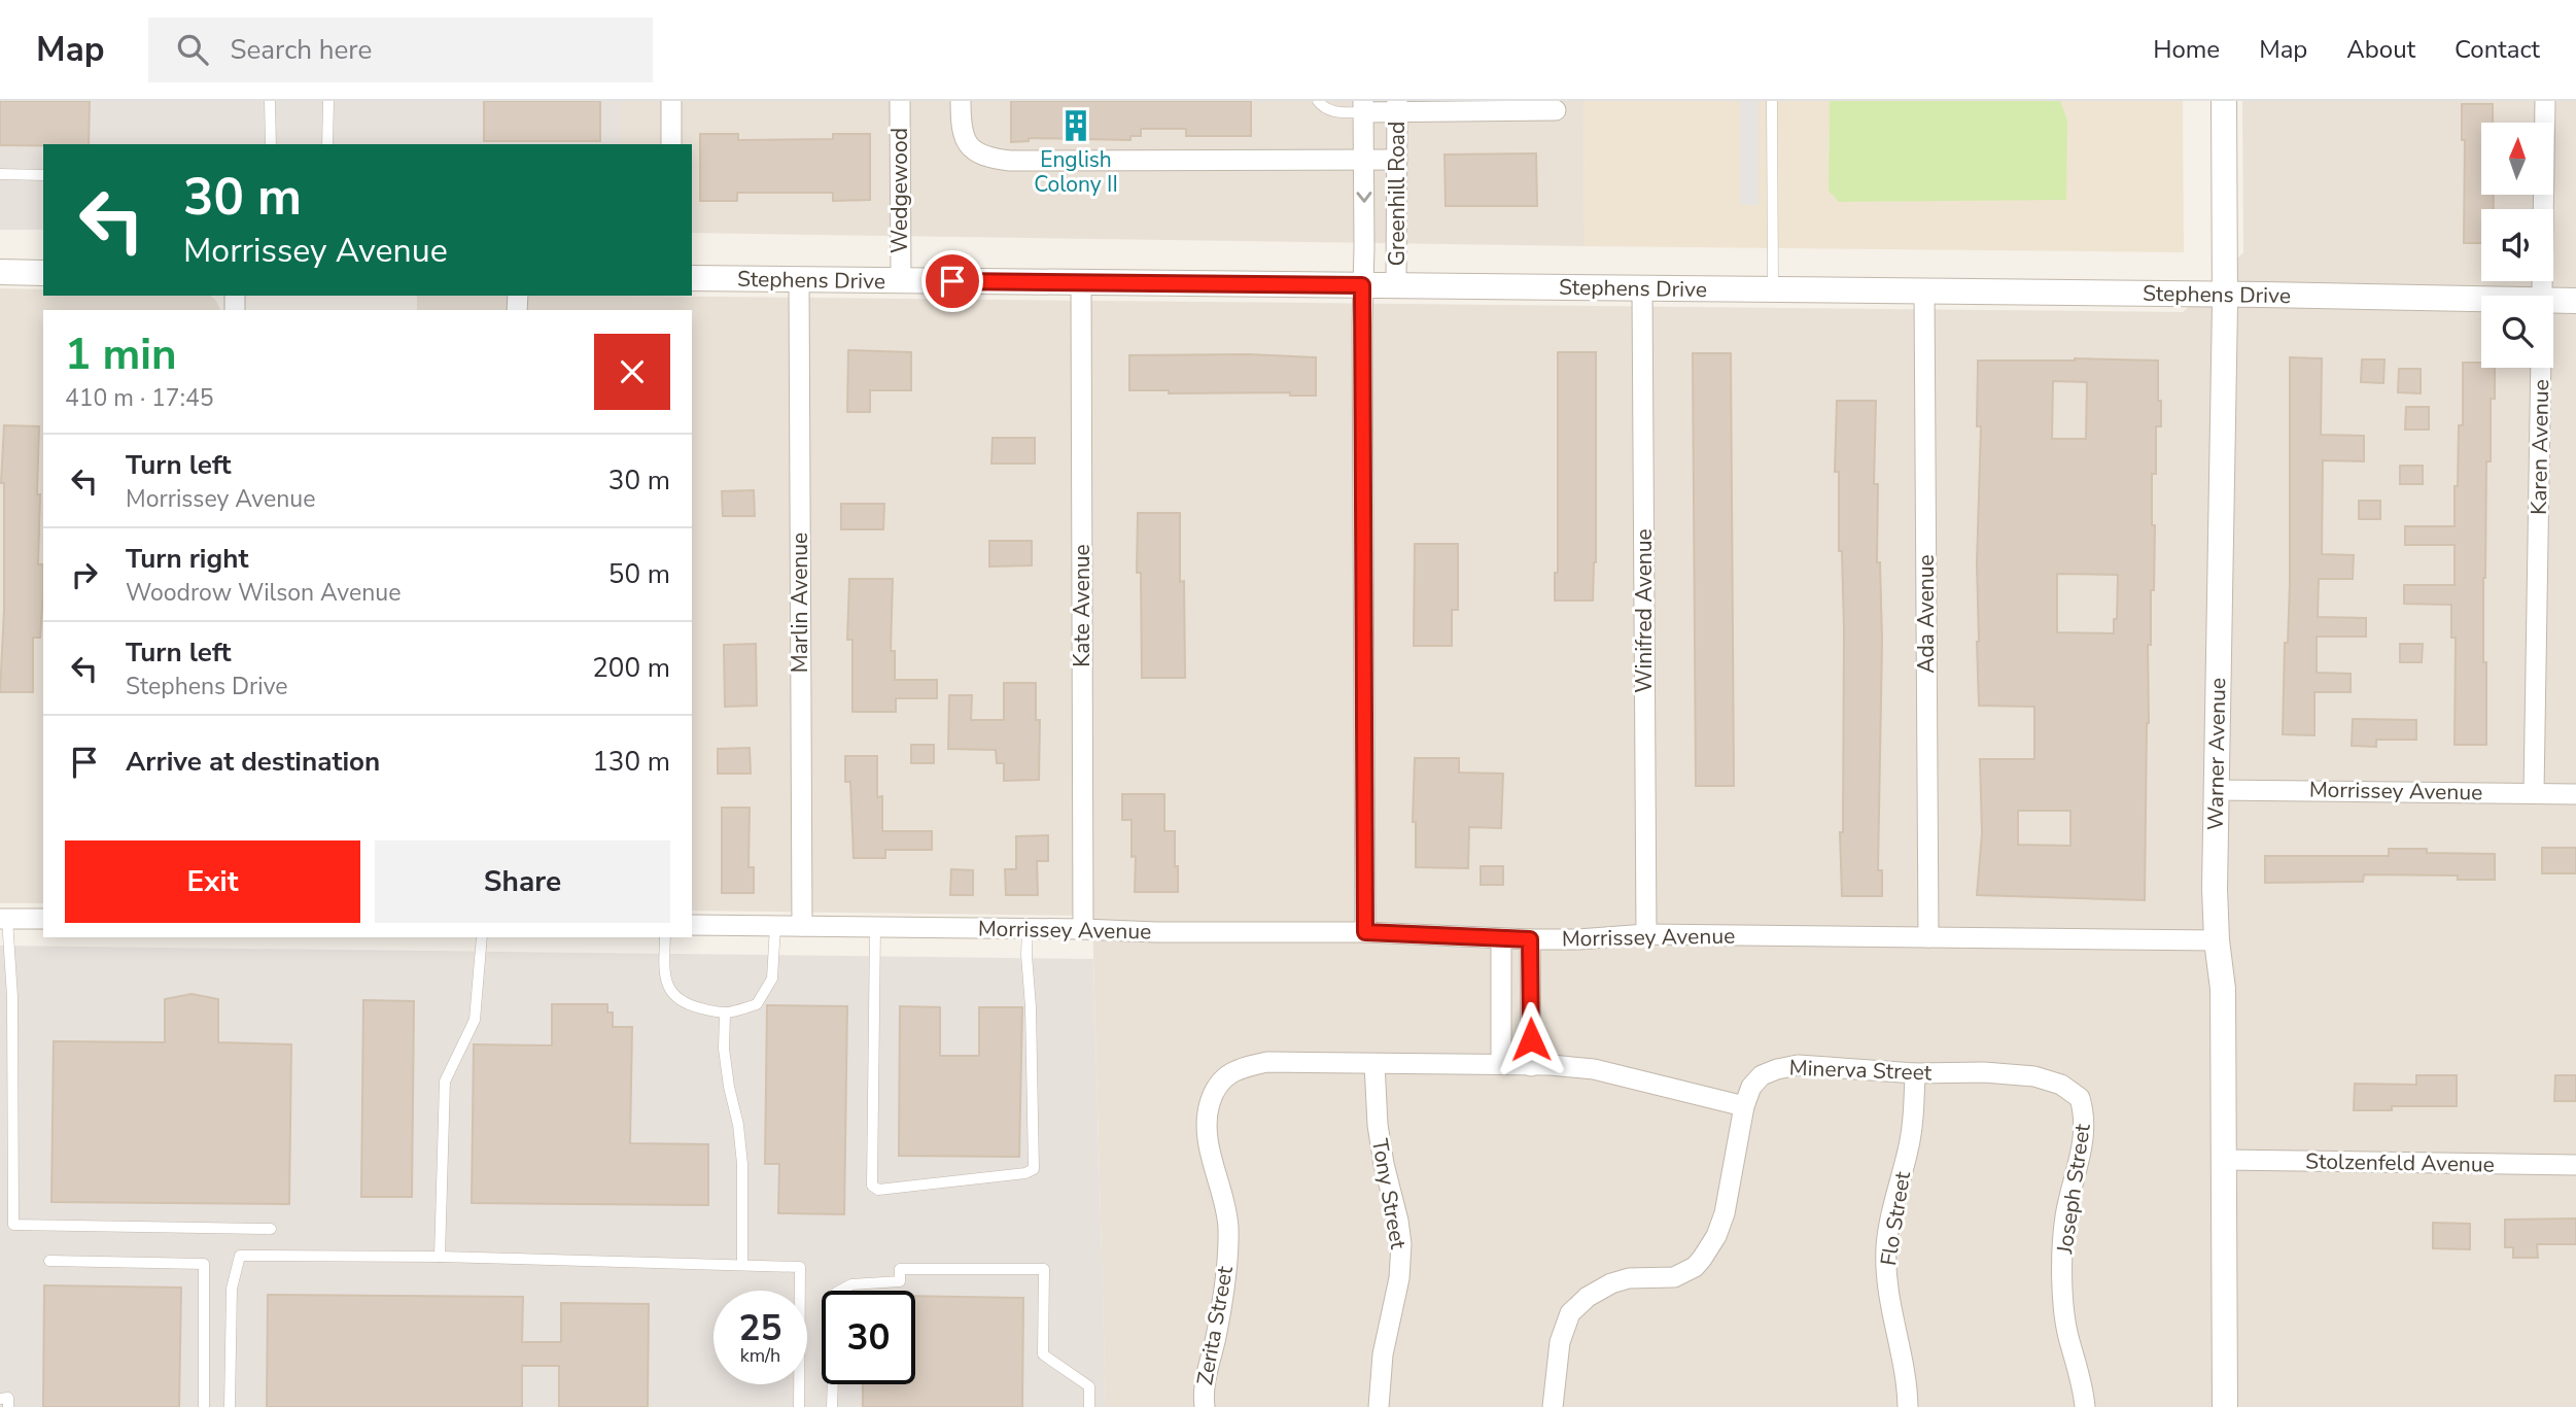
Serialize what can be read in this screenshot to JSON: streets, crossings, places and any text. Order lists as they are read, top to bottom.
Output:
{
  "streets": {
    "street": [
      "Wedgewood",
      "Greenhill Road",
      "Stephens Drive",
      "Karen Avenue",
      "Marlin Avenue",
      "Kate Avenue",
      "Winifred Avenue",
      "Ada Avenue",
      "Warner Avenue",
      "Morrissey Avenue",
      "Minerva Street",
      "Stolzenfeld Avenue",
      "Joseph Street",
      "Tony Street",
      "Flo Street",
      "Zerita Street"
    ]
  },
  "crossings": [
    ["Wedgewood", "Stephens Drive"],
    ["Greenhill Road", "Stephens Drive"],
    ["Greenhill Road", "Morrissey Avenue"],
    ["Stephens Drive", "Marlin Avenue"],
    ["Stephens Drive", "Kate Avenue"],
    ["Stephens Drive", "Winifred Avenue"],
    ["Stephens Drive", "Ada Avenue"],
    ["Stephens Drive", "Warner Avenue"],
    ["Karen Avenue", "Morrissey Avenue"],
    ["Marlin Avenue", "Morrissey Avenue"],
    ["Kate Avenue", "Morrissey Avenue"],
    ["Winifred Avenue", "Morrissey Avenue"],
    ["Ada Avenue", "Morrissey Avenue"],
    ["Warner Avenue", "Morrissey Avenue"],
    ["Warner Avenue", "Stolzenfeld Avenue"],
    ["Minerva Street", "Joseph Street"],
    ["Minerva Street", "Flo Street"],
    ["Tony Street", "Zerita Street"]
  ],
  "places": {
    "building": ["English Colony II"]
  },
  "north": "top",
  "page": {
    "header": "Map",
    "search": "Search here",
    "nav": [
      "Home",
      "Map",
      "About",
      "Contact"
    ],
    "turn": ["30 m", "Morrissey Avenue"],
    "heading": ["1 min", "410 m · 17:45"],
    "list": [
      {
        "name": "Turn left",
        "note": "Morrissey Avenue",
        "value": "30 m"
      },
      {
        "name": "Turn right",
        "note": "Woodrow Wilson Avenue",
        "value": "50 m"
      },
      {
        "name": "Turn left",
        "note": "Stephens Drive",
        "value": "200 m"
      },
      {
        "name": "Arrive at destination",
        "value": "130 m"
      }
    ],
    "buttons": ["Exit", "Share"],
    "speed": "25 km/h",
    "limit": "30"
  }
}
